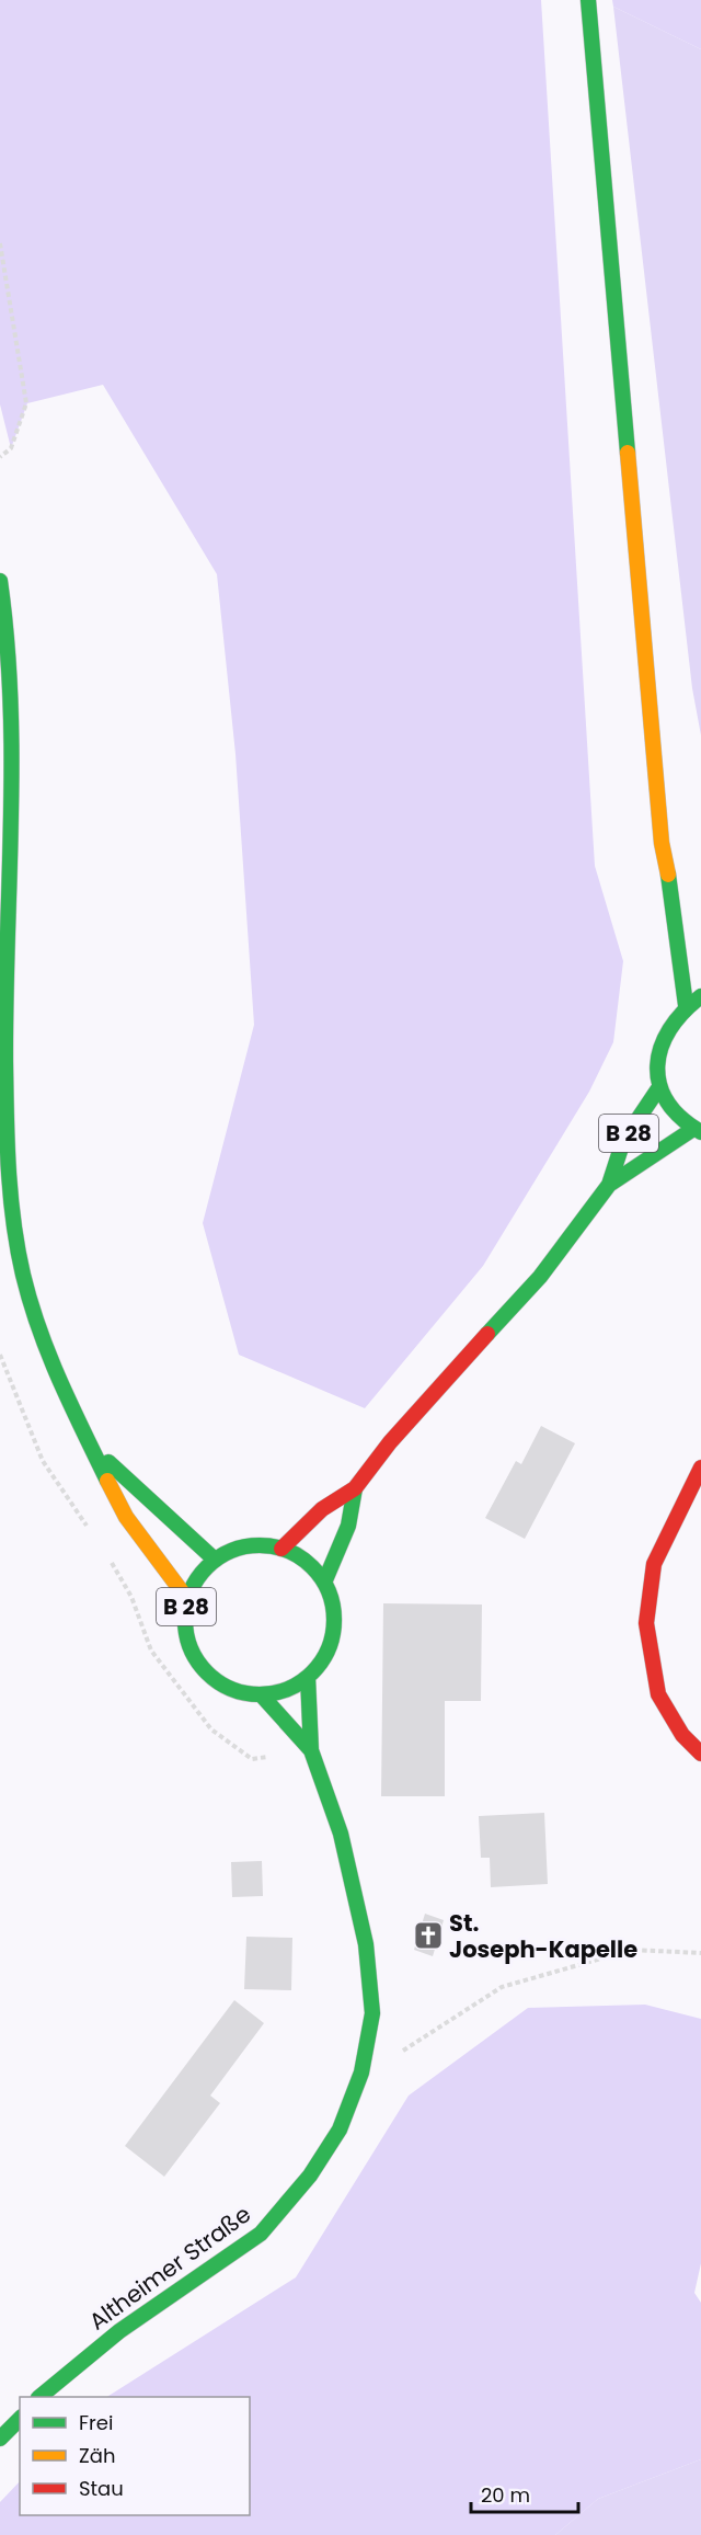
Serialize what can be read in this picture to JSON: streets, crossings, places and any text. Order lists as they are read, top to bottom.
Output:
{
  "streets": {
    "main road": ["B 28", "Altheimer Straße"]
  },
  "crossings": [
    ["B 28", "Altheimer Straße"]
  ],
  "places": {
    "church": ["St. Joseph-Kapelle"]
  },
  "legend": ["Frei", "Zäh", "Stau"],
  "scale_bar": "20 m"
}
